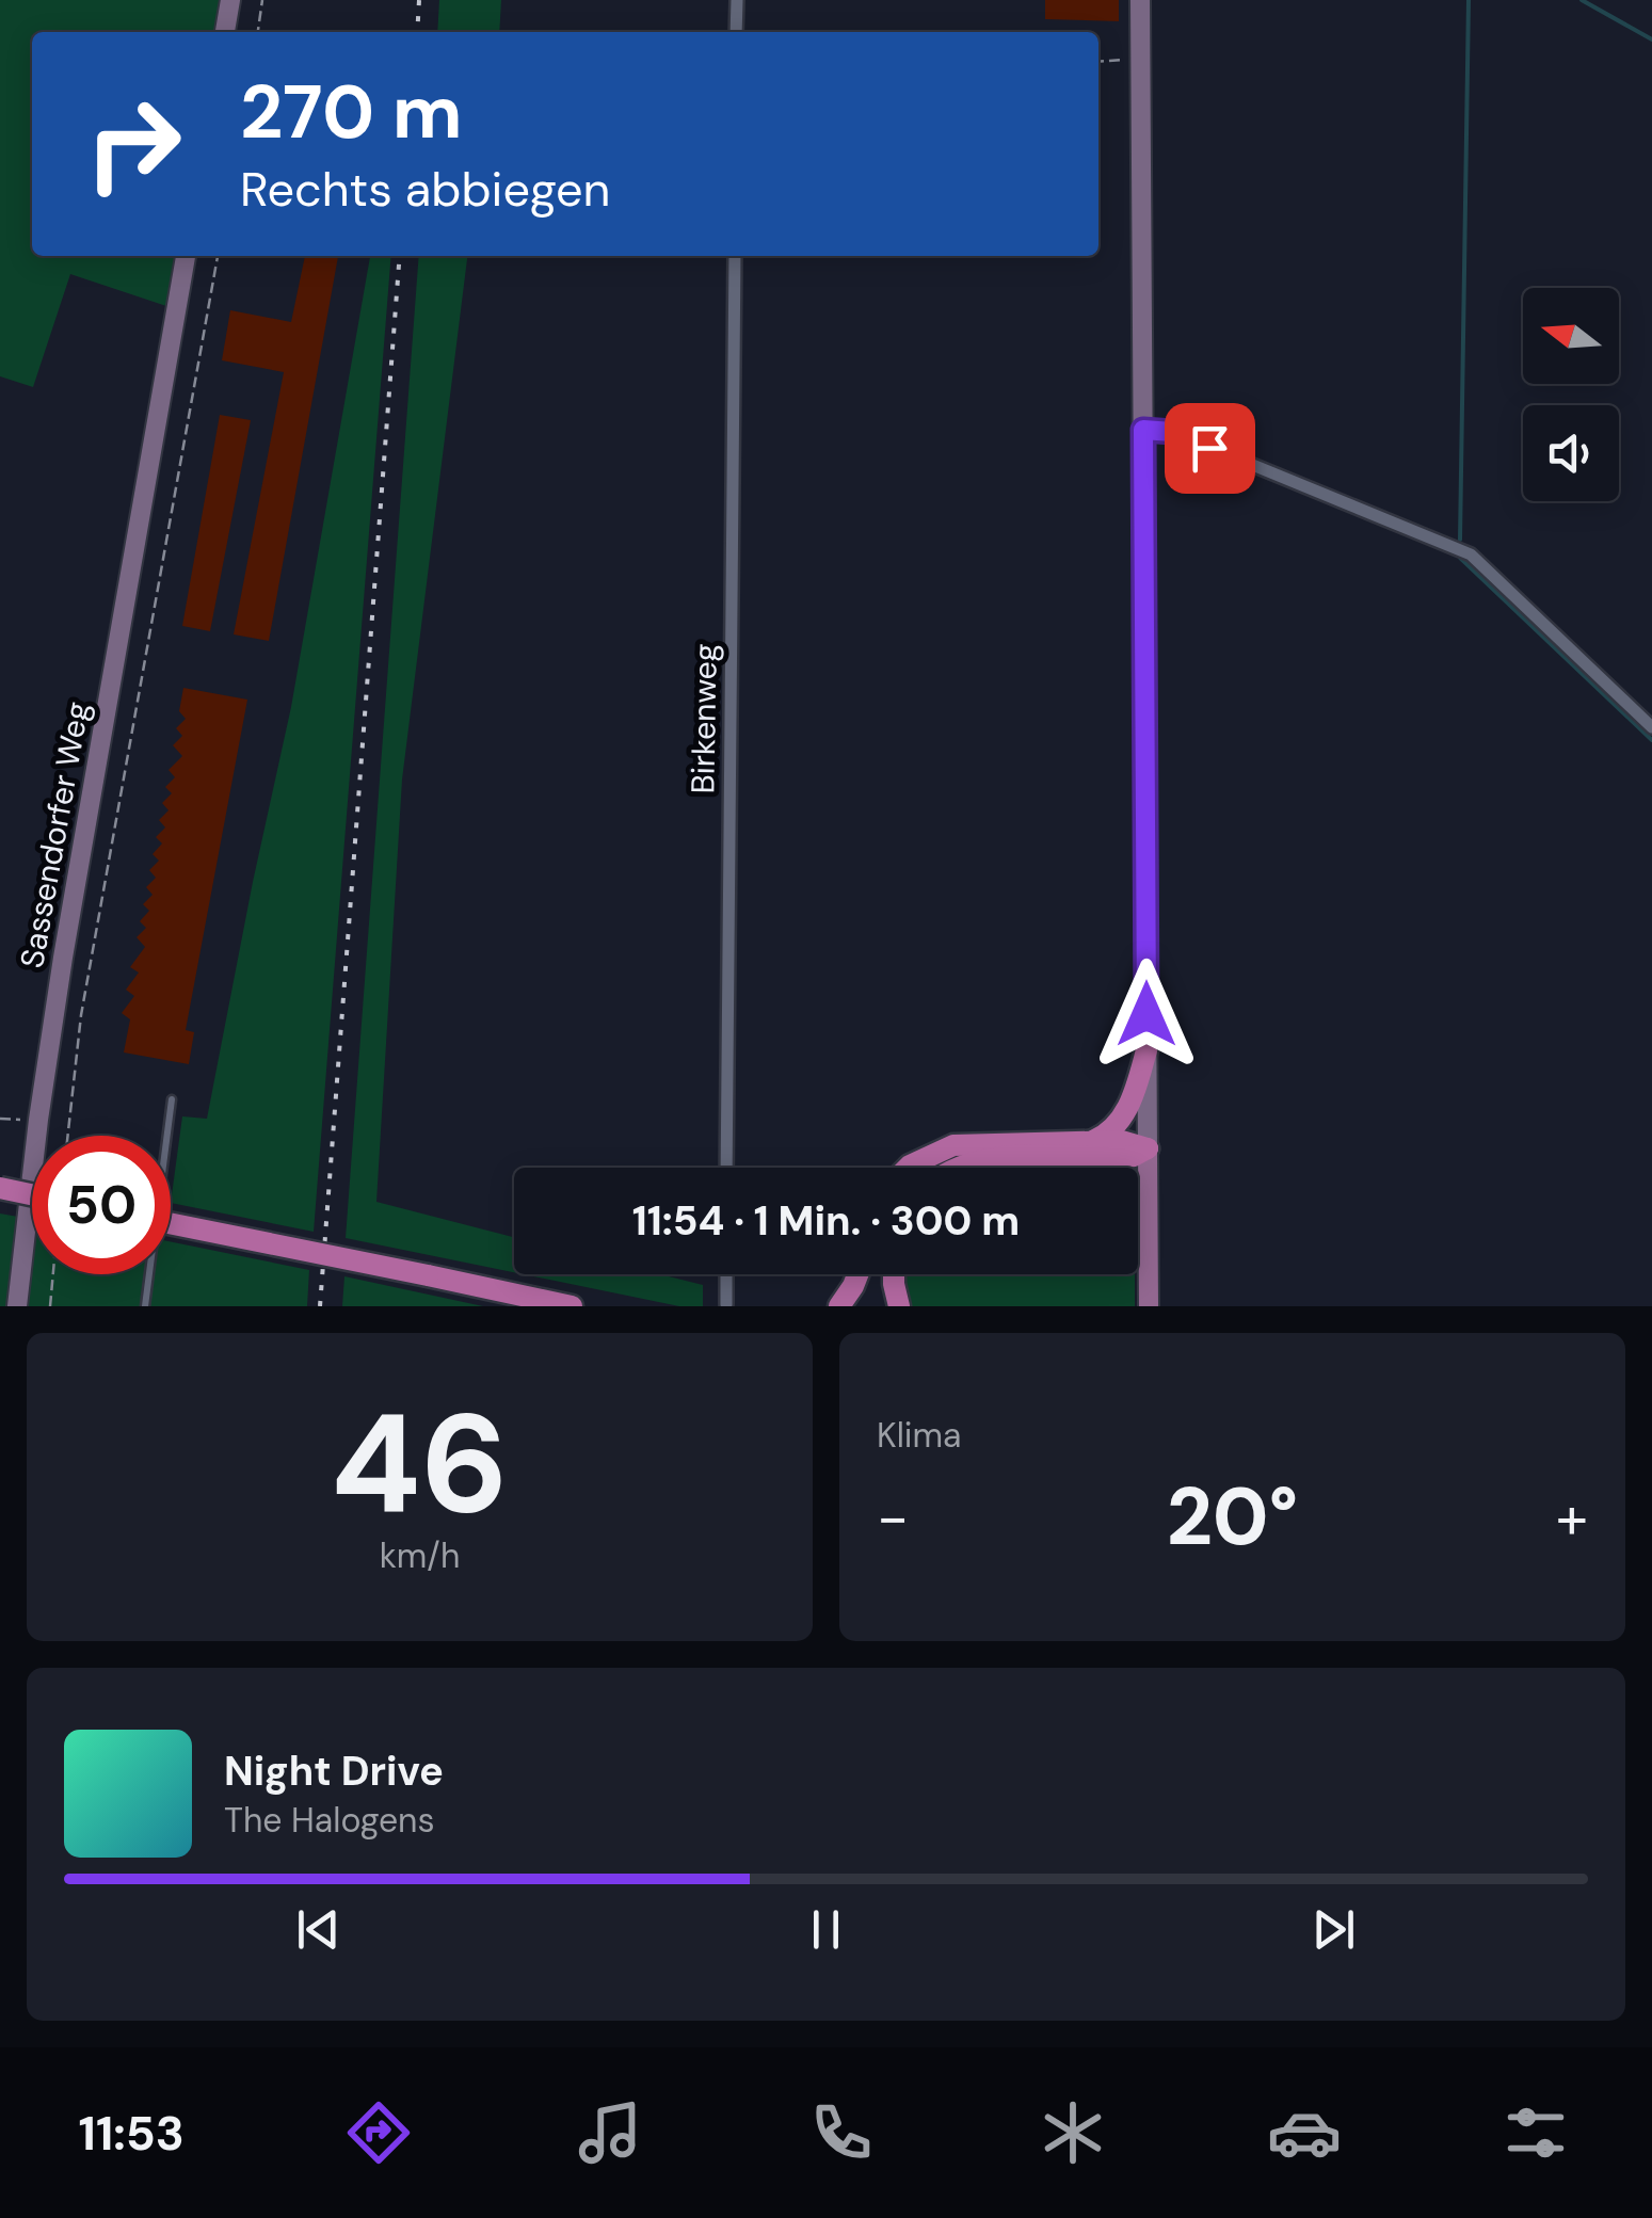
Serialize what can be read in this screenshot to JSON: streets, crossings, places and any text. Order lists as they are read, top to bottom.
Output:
{
  "streets": {
    "main road": ["Sassendorfer Weg"],
    "street": ["Birkenweg"]
  },
  "north": "left",
  "page": {
    "turn": ["270 m", "Rechts abbiegen"],
    "limit": "50",
    "trip": "11:54 · 1 Min. · 300 m",
    "tile": [
      ["46", "km/h"],
      "Klima"
    ],
    "heat": ["−", "20°", "+"],
    "song": ["Night Drive", "The Halogens"],
    "tabs": "11:53"
  }
}
